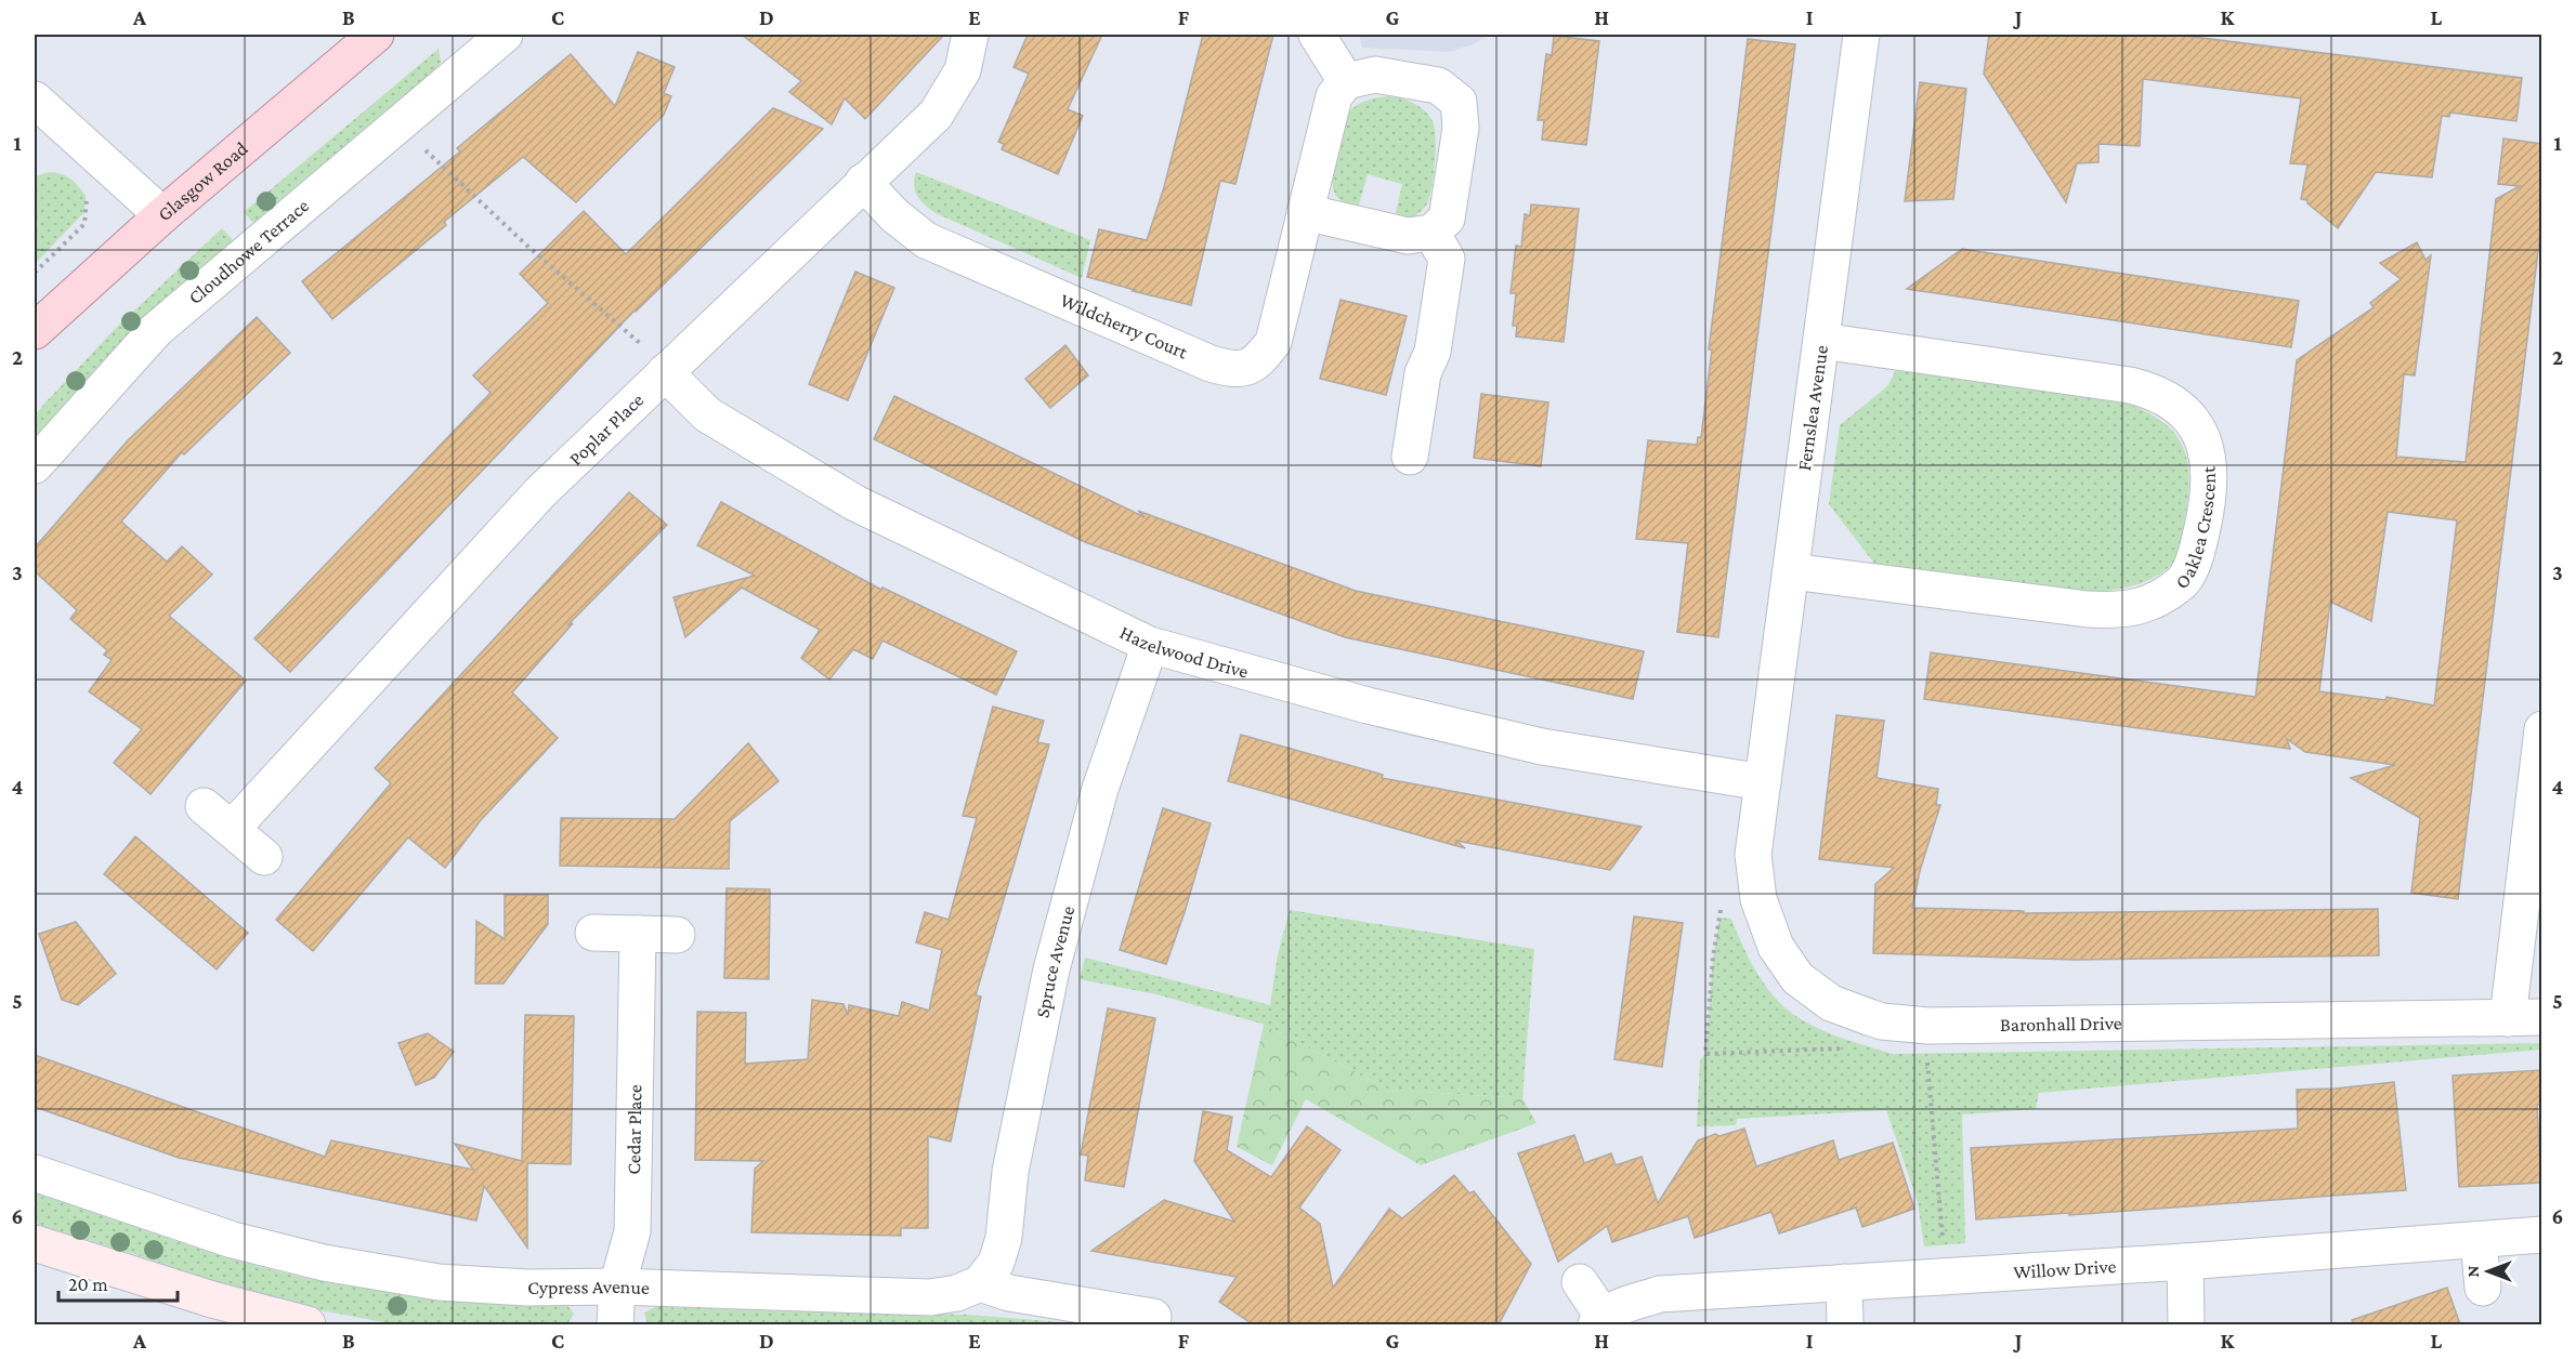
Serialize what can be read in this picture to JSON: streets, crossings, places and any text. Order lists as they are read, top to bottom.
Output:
{
  "streets": {
    "main road": ["Glasgow Road"],
    "street": [
      "Cloudhowe Terrace",
      "Wildcherry Court",
      "Fernslea Avenue",
      "Poplar Place",
      "Oaklea Crescent",
      "Hazelwood Drive",
      "Spruce Avenue",
      "Baronhall Drive",
      "Cedar Place",
      "Willow Drive",
      "Cypress Avenue"
    ]
  },
  "crossings": [
    ["Wildcherry Court", "Poplar Place"],
    ["Fernslea Avenue", "Oaklea Crescent"],
    ["Fernslea Avenue", "Hazelwood Drive"],
    ["Fernslea Avenue", "Baronhall Drive"],
    ["Poplar Place", "Hazelwood Drive"],
    ["Hazelwood Drive", "Spruce Avenue"],
    ["Hazelwood Drive", "Baronhall Drive"],
    ["Spruce Avenue", "Cypress Avenue"],
    ["Cedar Place", "Cypress Avenue"]
  ],
  "scale_bar": "20 m",
  "north": "left",
  "grid": {
    "columns": [
      "A",
      "B",
      "C",
      "D",
      "E",
      "F",
      "G",
      "H",
      "I",
      "J",
      "K",
      "L"
    ],
    "rows": [
      "1",
      "2",
      "3",
      "4",
      "5",
      "6"
    ]
  }
}
